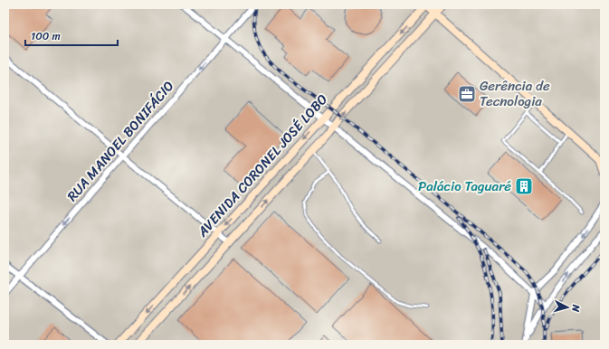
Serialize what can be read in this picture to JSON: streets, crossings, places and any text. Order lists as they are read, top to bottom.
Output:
{
  "streets": {
    "street": ["RUA MANOEL BONIFÁCIO", "AVENIDA CORONEL JOSÉ LOBO"]
  },
  "one_way": ["RUA MANOEL BONIFÁCIO"],
  "places": {
    "office": ["Gerência de Tecnologia"],
    "building": ["Palácio Taguaré"]
  },
  "scale_bar": "100 m",
  "north": "right"
}
